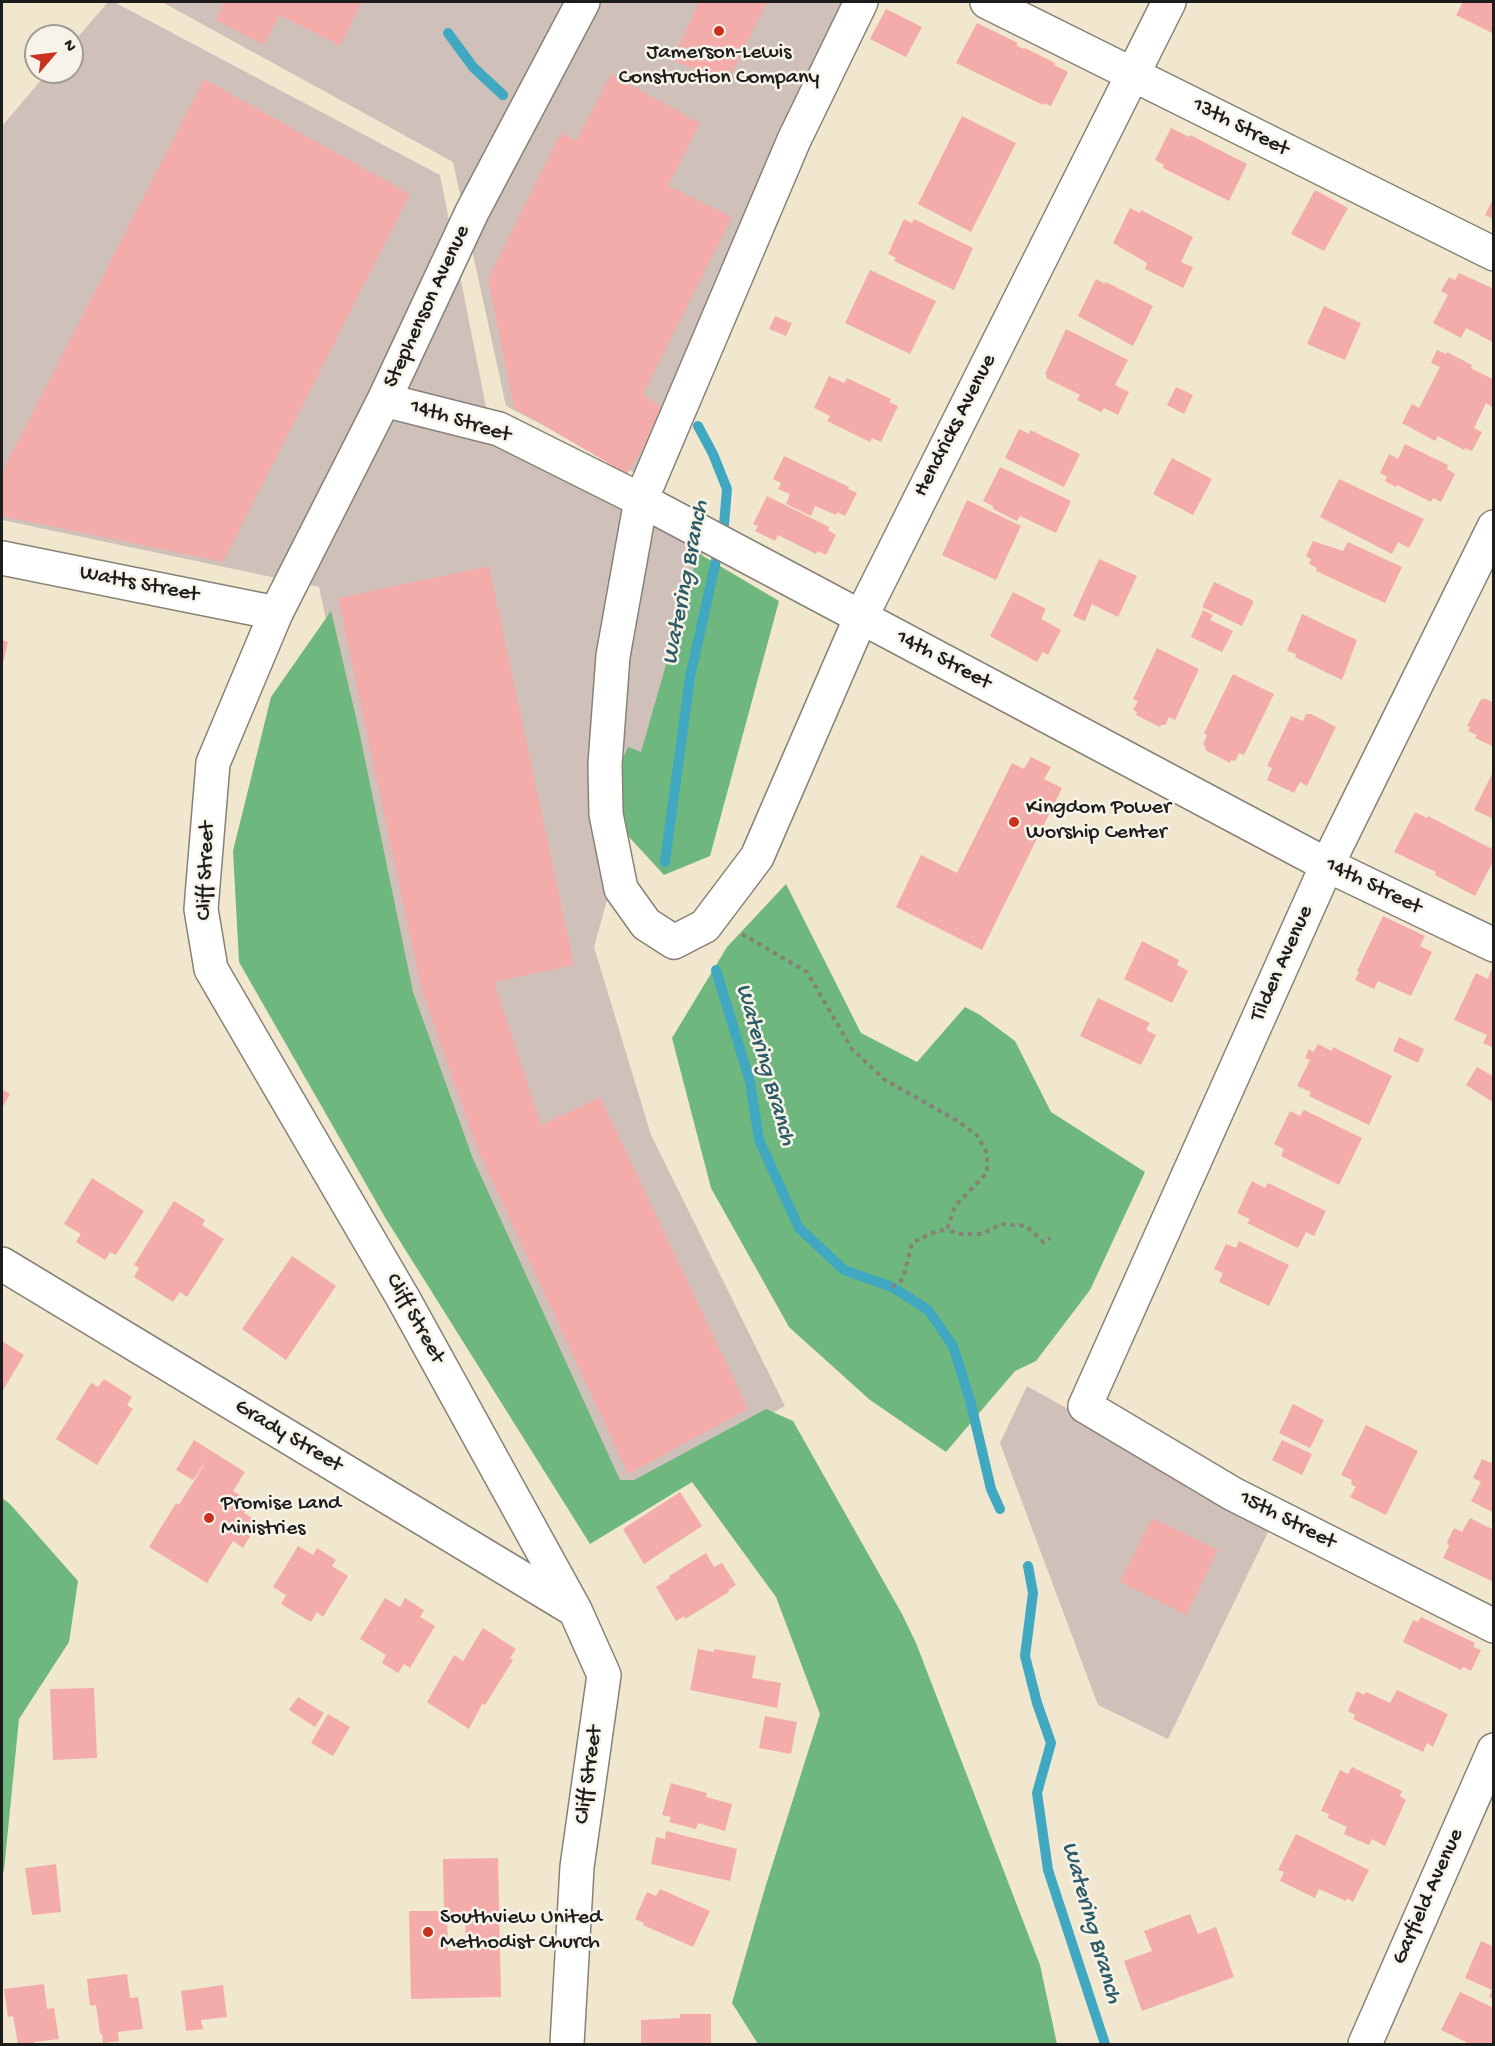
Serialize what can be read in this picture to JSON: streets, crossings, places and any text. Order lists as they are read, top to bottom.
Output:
{
  "streets": {
    "street": [
      "13th Street",
      "Stephenson Avenue",
      "14th Street",
      "Hendricks Avenue",
      "Watts Street",
      "Cliff Street",
      "Tilden Avenue",
      "Grady Street",
      "15th Street",
      "Garfield Avenue"
    ]
  },
  "crossings": [
    ["13th Street", "Hendricks Avenue"],
    ["Stephenson Avenue", "14th Street"],
    ["Stephenson Avenue", "Watts Street"],
    ["Stephenson Avenue", "Cliff Street"],
    ["14th Street", "Hendricks Avenue"],
    ["14th Street", "Tilden Avenue"],
    ["Watts Street", "Cliff Street"],
    ["Cliff Street", "Grady Street"],
    ["Tilden Avenue", "15th Street"]
  ],
  "water": ["Watering Branch"],
  "places": [
    "Jamerson-Lewis Construction Company",
    "Kingdom Power Worship Center",
    "Promise Land Ministries",
    "Southview United Methodist Church"
  ],
  "north": "top right"
}
